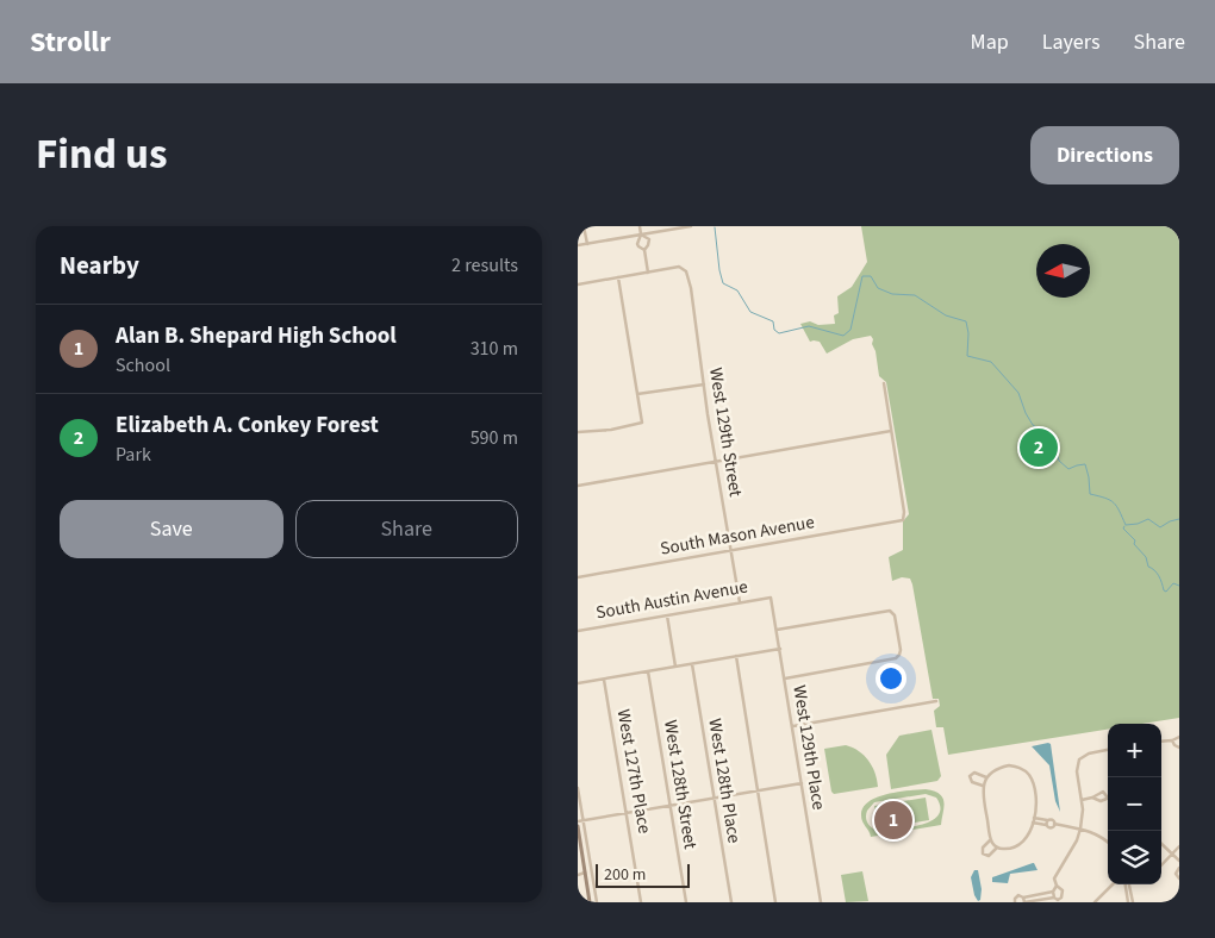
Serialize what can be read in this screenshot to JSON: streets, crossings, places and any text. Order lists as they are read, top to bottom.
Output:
{
  "streets": {
    "street": [
      "West 129th Street",
      "South Mason Avenue",
      "South Austin Avenue",
      "West 129th Place",
      "West 127th Place",
      "West 128th Place",
      "West 128th Street"
    ]
  },
  "crossings": [
    ["West 129th Street", "South Mason Avenue"],
    ["West 129th Street", "South Austin Avenue"],
    ["South Austin Avenue", "West 129th Place"]
  ],
  "scale_bar": "200 m",
  "north": "left",
  "page": {
    "header": "Strollr",
    "nav": ["Map", "Layers", "Share"],
    "title": "Find us",
    "buttons": [
      "Directions",
      ["Save", "Share"]
    ],
    "heading": ["Nearby", "2 results"],
    "list": [
      {
        "mark": "1",
        "name": "Alan B. Shepard High School",
        "note": "School",
        "value": "310 m"
      },
      {
        "mark": "2",
        "name": "Elizabeth A. Conkey Forest",
        "note": "Park",
        "value": "590 m"
      }
    ],
    "pins": ["2", "1"],
    "map_buttons": ["+", "−"],
    "scale": "200 m"
  }
}
